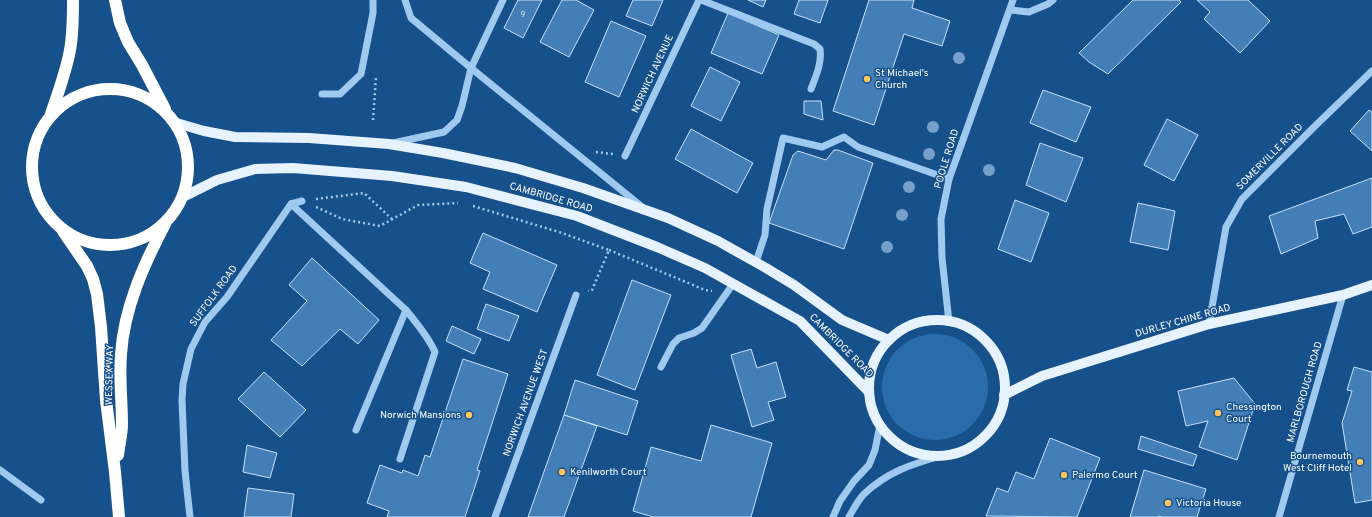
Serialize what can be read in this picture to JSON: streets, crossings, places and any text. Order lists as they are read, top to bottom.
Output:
{
  "streets": {
    "highway": ["WESSEX WAY"],
    "main road": ["CAMBRIDGE ROAD", "DURLEY CHINE ROAD"],
    "street": [
      "NORWICH AVENUE",
      "SOMERVILLE ROAD",
      "POOLE ROAD",
      "SUFFOLK ROAD",
      "MARLBOROUGH ROAD",
      "NORWICH AVENUE WEST"
    ]
  },
  "crossings": [
    ["SOMERVILLE ROAD", "DURLEY CHINE ROAD"],
    ["POOLE ROAD", "CAMBRIDGE ROAD"],
    ["POOLE ROAD", "DURLEY CHINE ROAD"],
    ["CAMBRIDGE ROAD", "DURLEY CHINE ROAD"],
    ["CAMBRIDGE ROAD", "WESSEX WAY"],
    ["DURLEY CHINE ROAD", "MARLBOROUGH ROAD"]
  ],
  "places": [
    "St Michael's Church",
    "Chessington Court",
    "Norwich Mansions",
    "Bournemouth West Cliff Hotel",
    "Kenilworth Court",
    "Palermo Court",
    "Victoria House"
  ],
  "house_numbers": ["9"]
}
